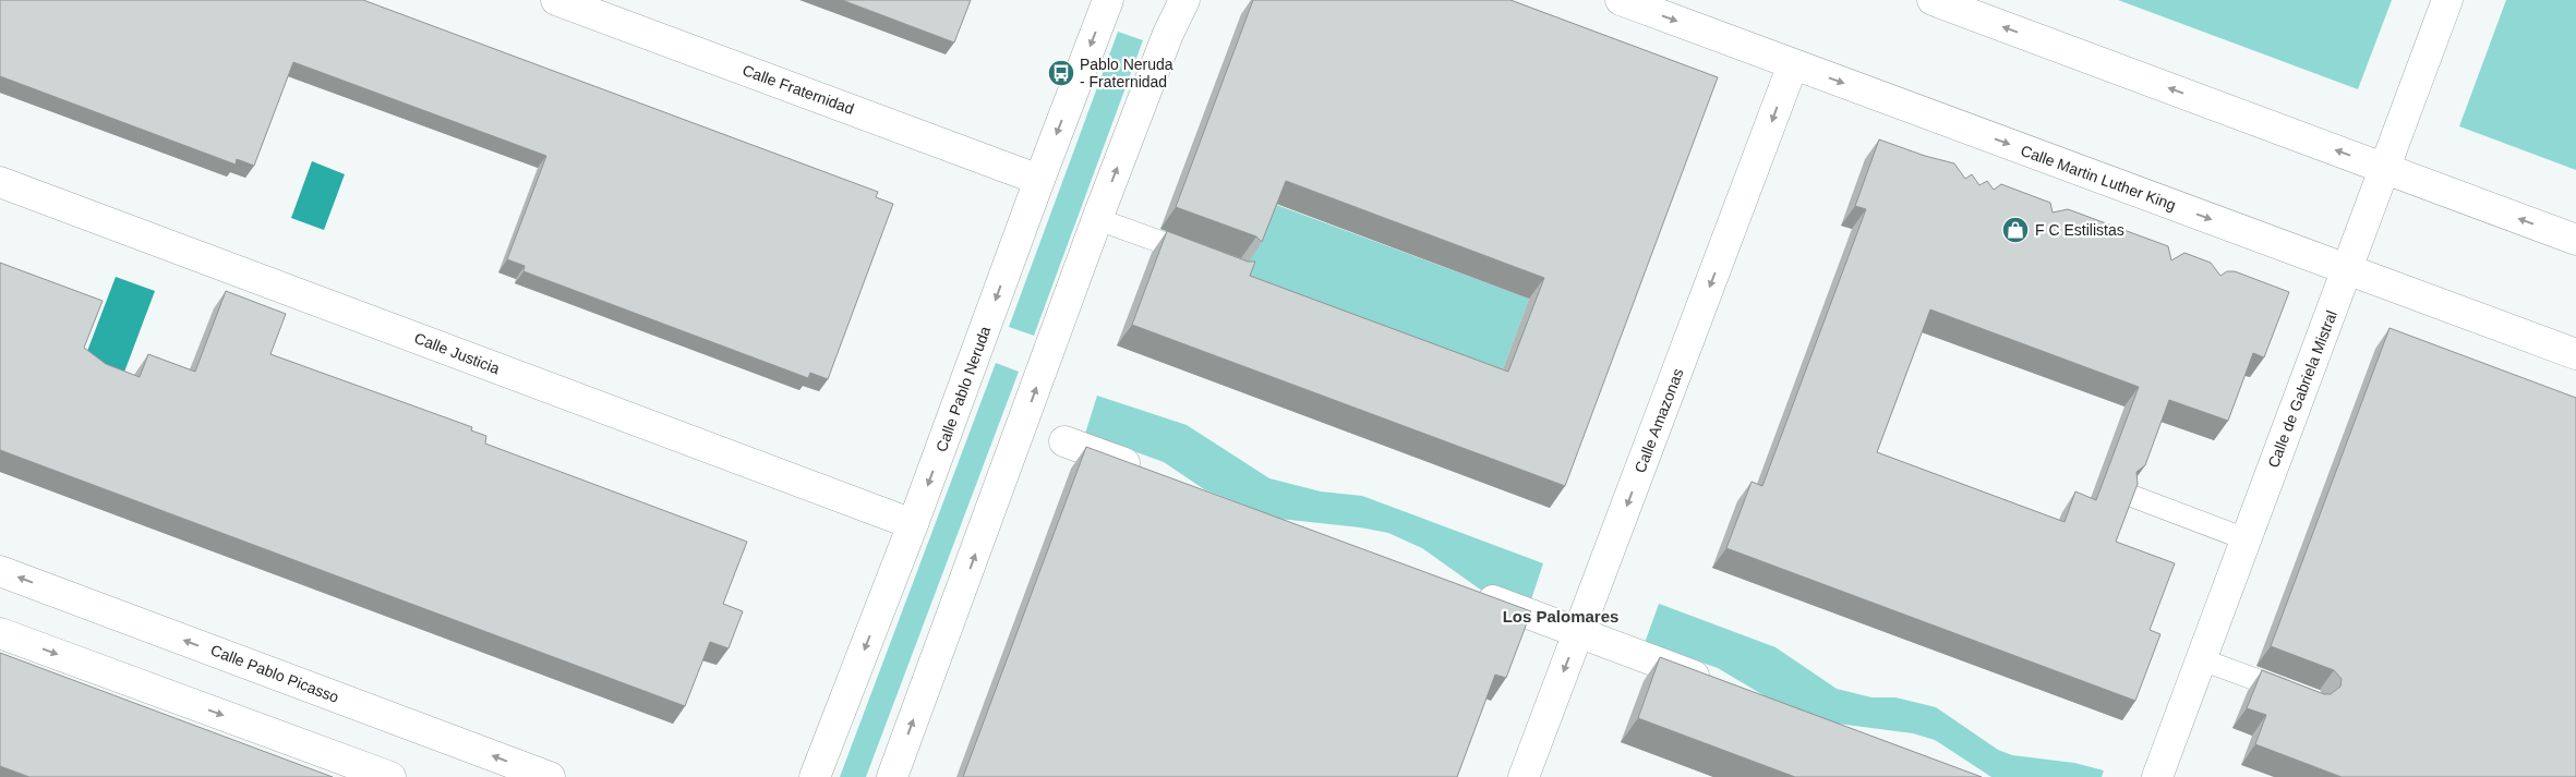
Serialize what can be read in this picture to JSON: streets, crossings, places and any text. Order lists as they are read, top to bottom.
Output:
{
  "streets": {
    "street": [
      "Calle Fraternidad",
      "Calle Martin Luther King",
      "Calle Justicia",
      "Calle Pablo Neruda",
      "Calle de Gabriela Mistral",
      "Calle Amazonas",
      "Calle Pablo Picasso"
    ]
  },
  "crossings": [
    ["Calle Fraternidad", "Calle Pablo Neruda"],
    ["Calle Martin Luther King", "Calle de Gabriela Mistral"],
    ["Calle Martin Luther King", "Calle Amazonas"],
    ["Calle Justicia", "Calle Pablo Neruda"]
  ],
  "one_way": ["Calle Amazonas"],
  "districts": ["Los Palomares"],
  "places": {
    "bus stop": ["Pablo Neruda - Fraternidad"],
    "shop": ["F C Estilistas"]
  }
}
